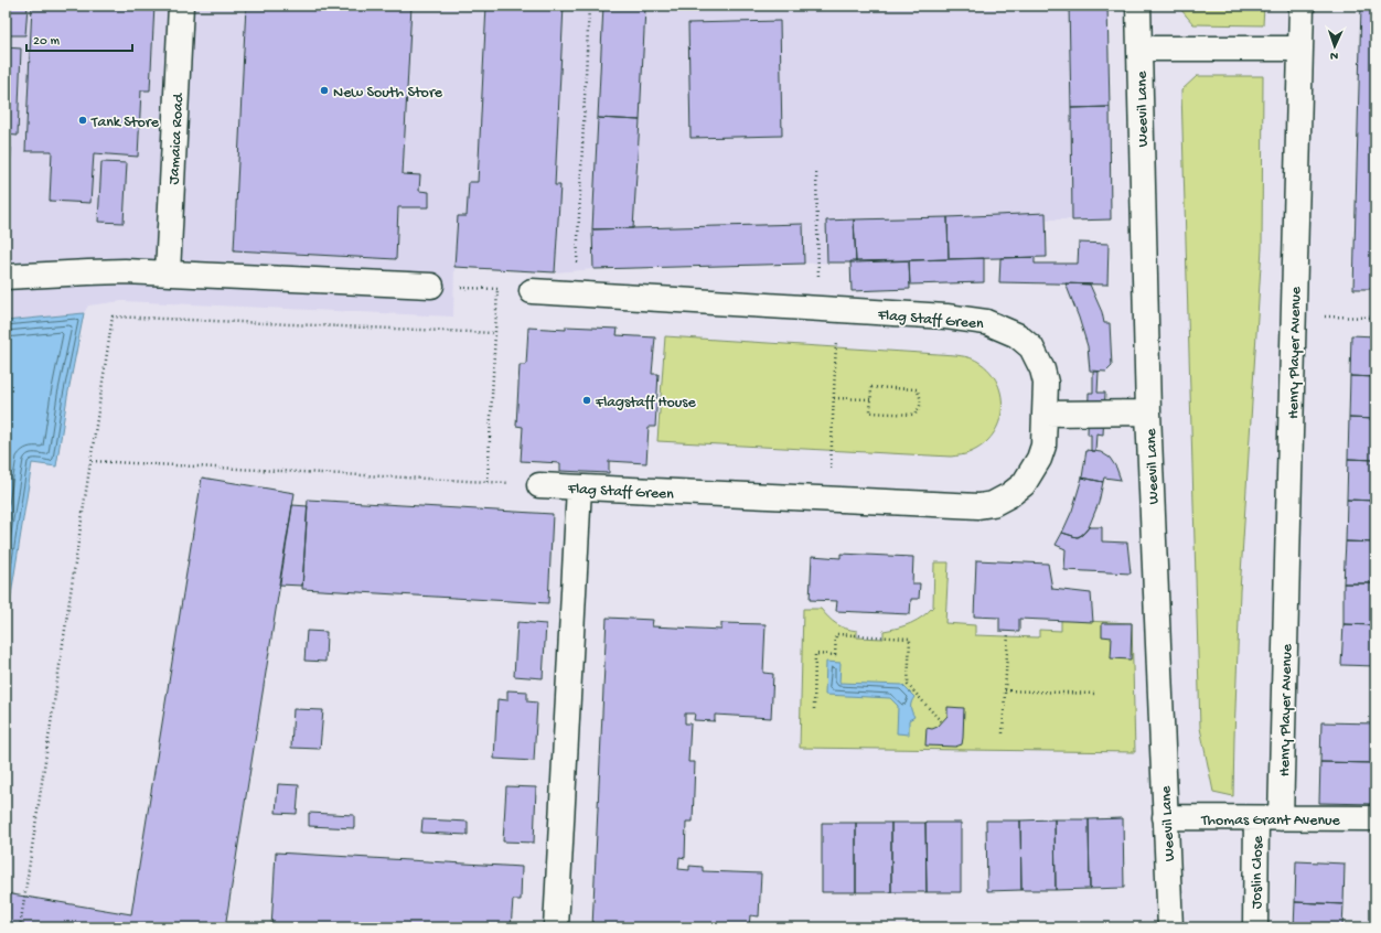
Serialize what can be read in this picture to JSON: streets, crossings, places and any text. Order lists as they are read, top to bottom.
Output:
{
  "streets": {
    "street": [
      "Weevil Lane",
      "Jamaica Road",
      "Flag Staff Green",
      "Henry Player Avenue",
      "Thomas Grant Avenue",
      "Joslin Close"
    ]
  },
  "crossings": [
    ["Weevil Lane", "Thomas Grant Avenue"],
    ["Henry Player Avenue", "Thomas Grant Avenue"],
    ["Thomas Grant Avenue", "Joslin Close"]
  ],
  "places": ["New South Store", "Tank Store", "Flagstaff House"],
  "scale_bar": "20 m",
  "north": "bottom"
}
